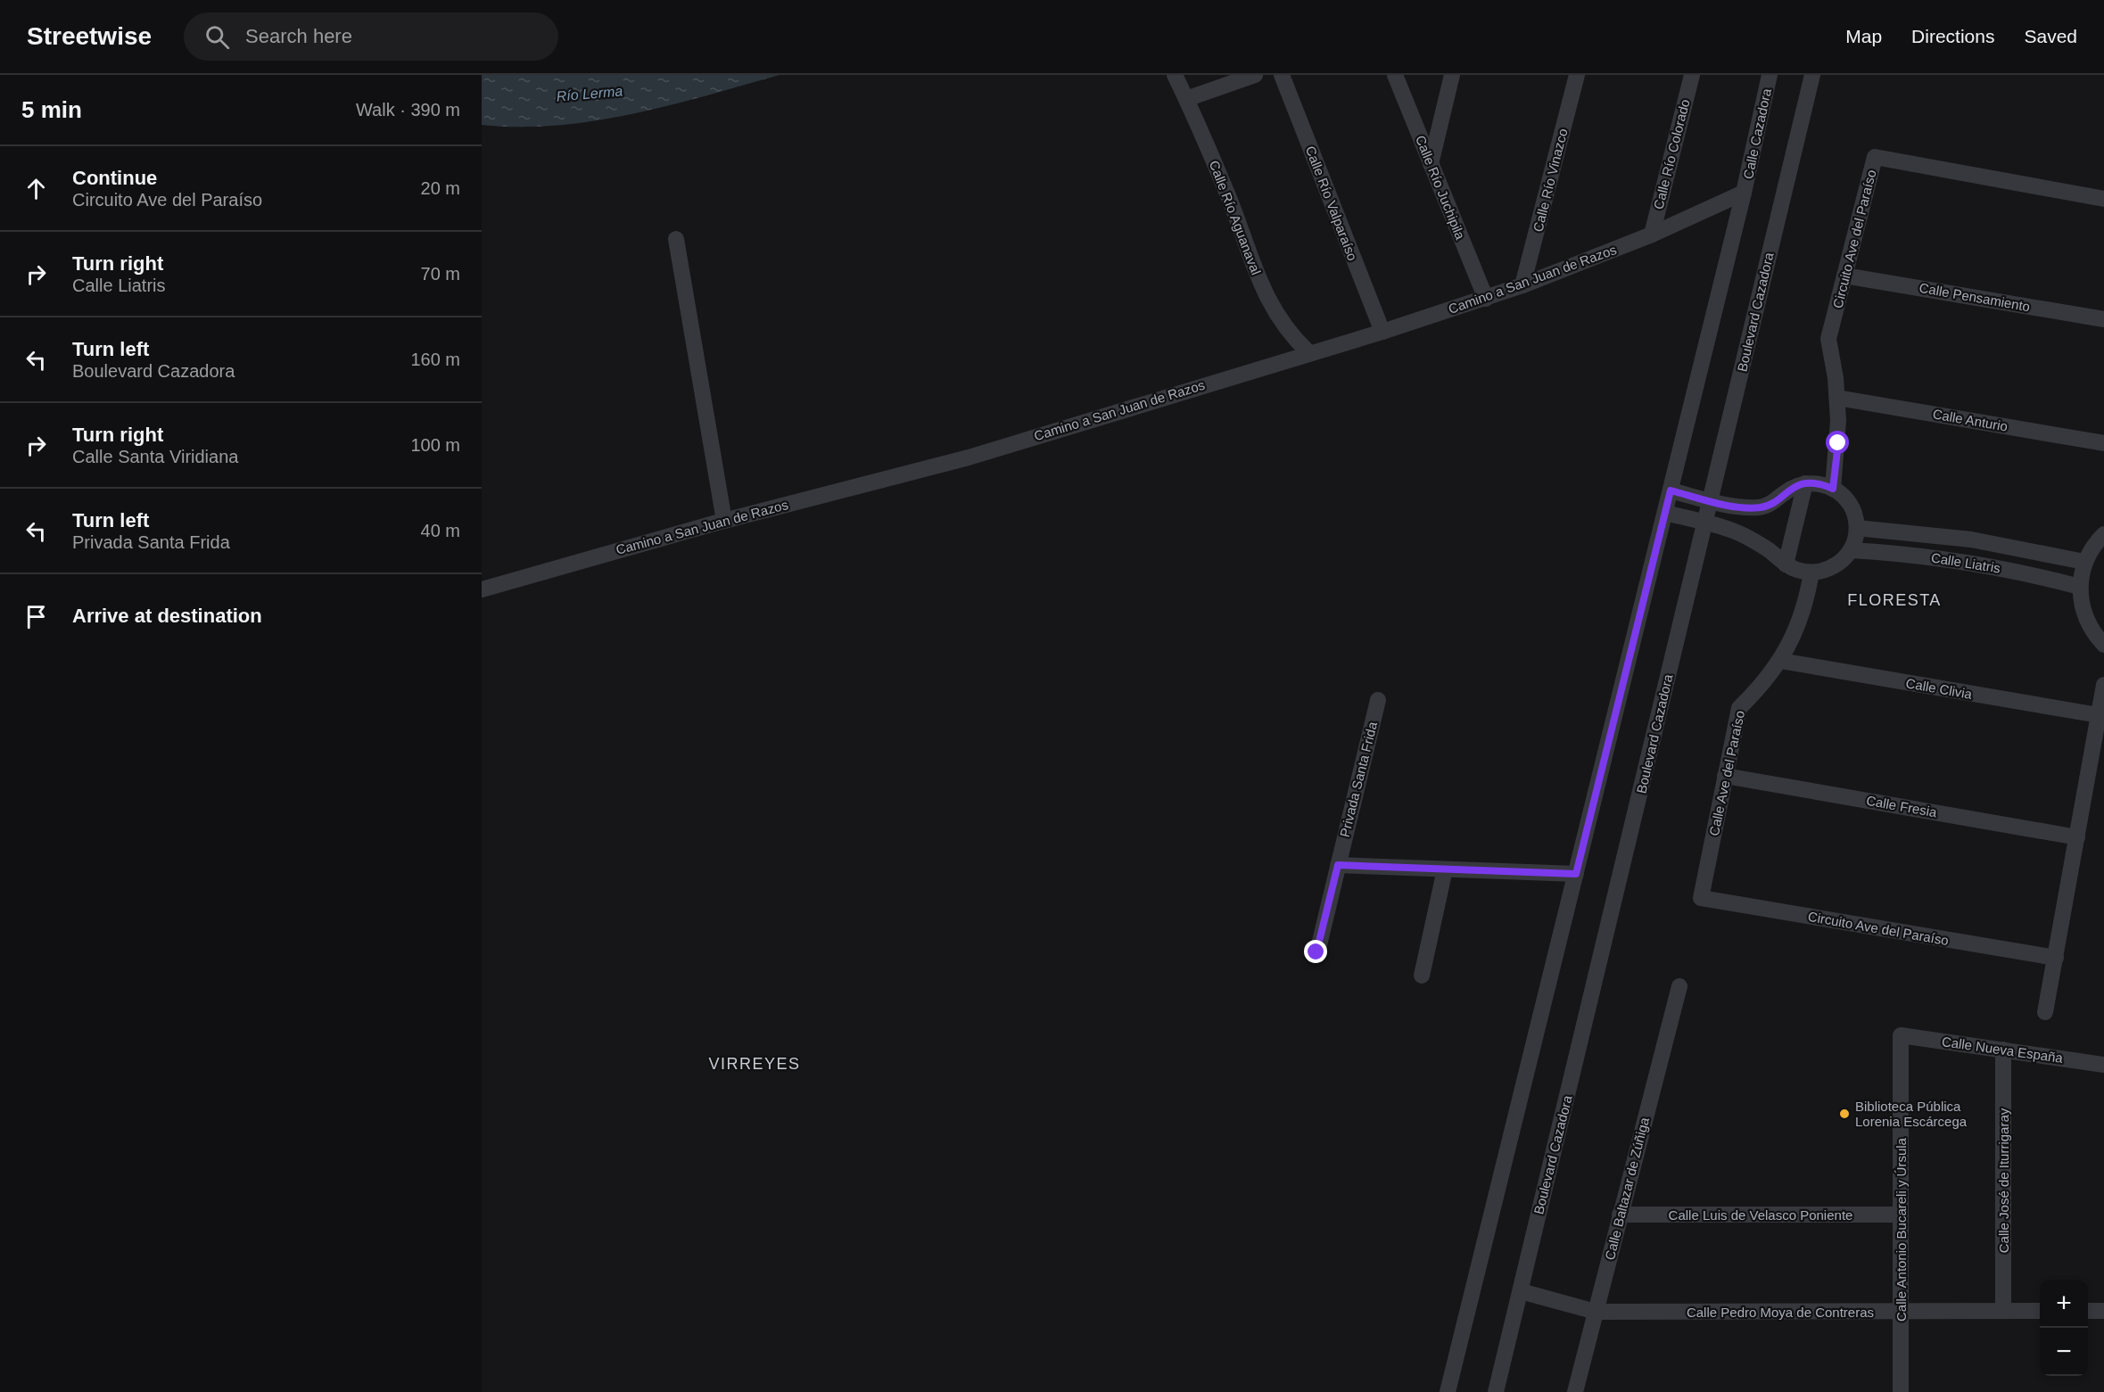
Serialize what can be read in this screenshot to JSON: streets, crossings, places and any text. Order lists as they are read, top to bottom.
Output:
{
  "streets": {
    "street": [
      "Calle Cazadora",
      "Calle Río Colorado",
      "Calle Río Vinazco",
      "Calle Río Juchipila",
      "Calle Río Valparaíso",
      "Calle Río Aguanaval",
      "Circuito Ave del Paraíso",
      "Camino a San Juan de Razos",
      "Calle Pensamiento",
      "Boulevard Cazadora",
      "Calle Anturio",
      "Calle Liatris",
      "Calle Clivia",
      "Calle Ave del Paraíso",
      "Privada Santa Frida",
      "Calle Fresia",
      "Calle Nueva España",
      "Calle José de Iturrigaray",
      "Calle Baltazar de Zúñiga",
      "Calle Luis de Velasco Poniente",
      "Calle Antonio Bucareli y Úrsula",
      "Calle Pedro Moya de Contreras"
    ]
  },
  "crossings": [
    ["Calle Cazadora", "Camino a San Juan de Razos"],
    ["Calle Río Colorado", "Camino a San Juan de Razos"],
    ["Calle Río Vinazco", "Camino a San Juan de Razos"],
    ["Calle Río Juchipila", "Camino a San Juan de Razos"],
    ["Calle Río Valparaíso", "Camino a San Juan de Razos"],
    ["Calle Río Aguanaval", "Camino a San Juan de Razos"],
    ["Circuito Ave del Paraíso", "Calle Pensamiento"],
    ["Circuito Ave del Paraíso", "Calle Anturio"],
    ["Circuito Ave del Paraíso", "Calle Ave del Paraíso"],
    ["Boulevard Cazadora", "Calle Pedro Moya de Contreras"],
    ["Calle Clivia", "Calle Ave del Paraíso"],
    ["Calle Ave del Paraíso", "Calle Fresia"],
    ["Calle Nueva España", "Calle José de Iturrigaray"],
    ["Calle Nueva España", "Calle Antonio Bucareli y Úrsula"],
    ["Calle José de Iturrigaray", "Calle Pedro Moya de Contreras"],
    ["Calle Baltazar de Zúñiga", "Calle Luis de Velasco Poniente"],
    ["Calle Baltazar de Zúñiga", "Calle Pedro Moya de Contreras"],
    ["Calle Luis de Velasco Poniente", "Calle Antonio Bucareli y Úrsula"],
    ["Calle Antonio Bucareli y Úrsula", "Calle Pedro Moya de Contreras"]
  ],
  "districts": ["FLORESTA", "VIRREYES"],
  "water": ["Río Lerma"],
  "places": ["Biblioteca Pública Lorenia Escárcega"],
  "page": {
    "header": "Streetwise",
    "search": "Search here",
    "nav": ["Map", "Directions", "Saved"],
    "heading": ["5 min", "Walk · 390 m"],
    "list": [
      ["Continue", "Circuito Ave del Paraíso", "20 m"],
      ["Turn right", "Calle Liatris", "70 m"],
      ["Turn left", "Boulevard Cazadora", "160 m"],
      ["Turn right", "Calle Santa Viridiana", "100 m"],
      ["Turn left", "Privada Santa Frida", "40 m"],
      "Arrive at destination"
    ],
    "map_buttons": ["+", "−"]
  }
}
